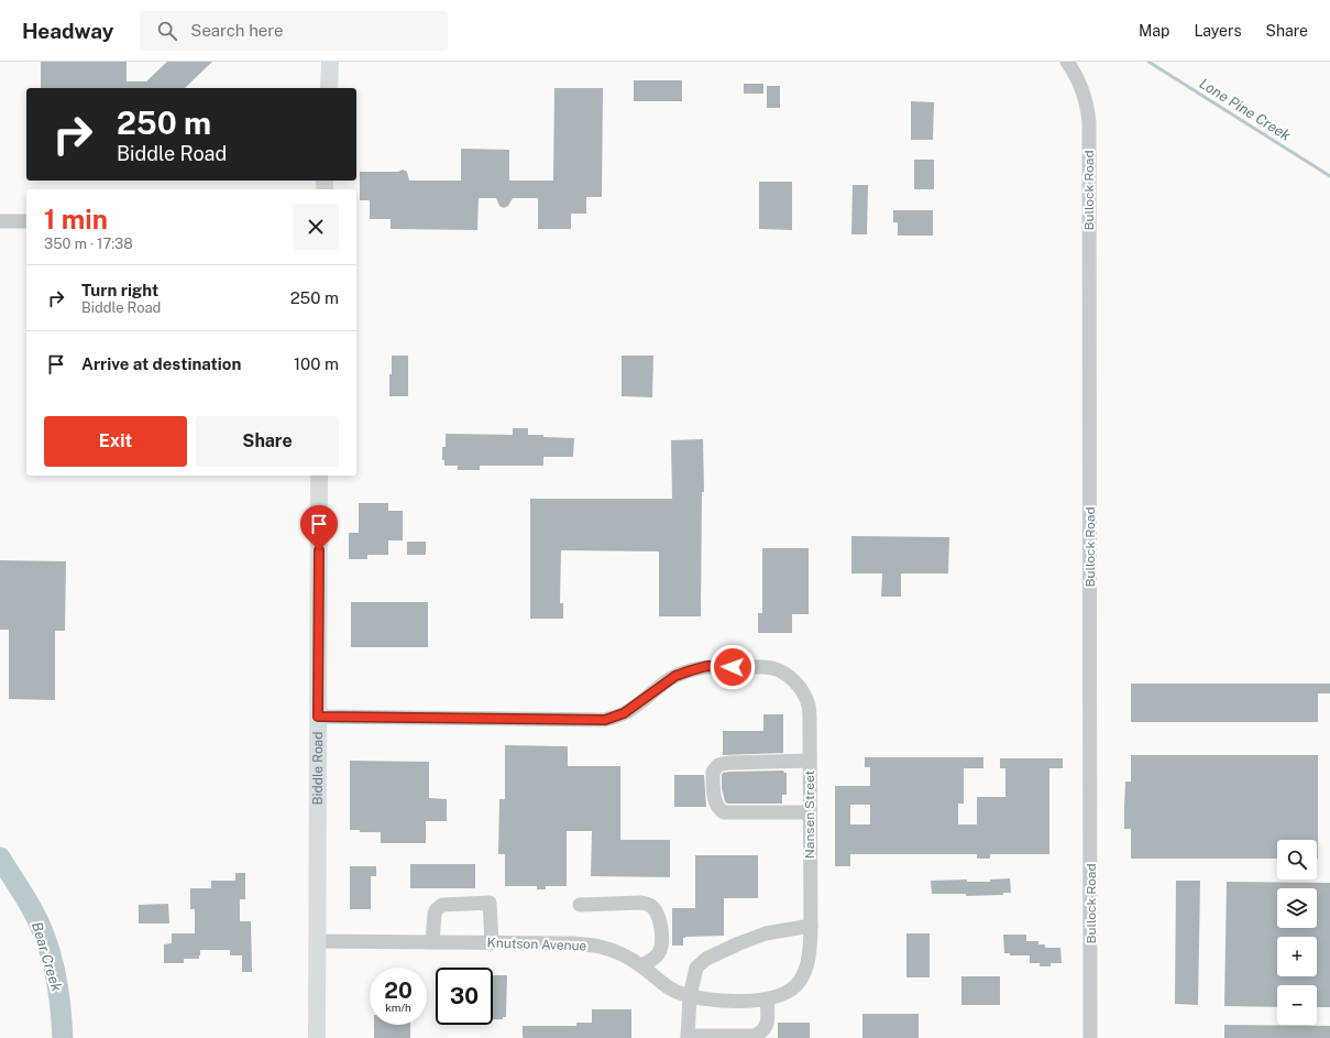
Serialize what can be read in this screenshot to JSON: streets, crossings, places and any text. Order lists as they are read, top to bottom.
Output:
{
  "streets": {
    "main road": ["Biddle Road"],
    "street": ["Bullock Road", "Nansen Street", "Knutson Avenue"]
  },
  "crossings": [
    ["Biddle Road", "Nansen Street"],
    ["Biddle Road", "Knutson Avenue"],
    ["Nansen Street", "Knutson Avenue"]
  ],
  "water": ["Lone Pine Creek", "Bear Creek"],
  "page": {
    "header": "Headway",
    "search": "Search here",
    "nav": ["Map", "Layers", "Share"],
    "turn": ["250 m", "Biddle Road"],
    "heading": ["1 min", "350 m · 17:38"],
    "list": [
      {
        "name": "Turn right",
        "note": "Biddle Road",
        "value": "250 m"
      },
      {
        "name": "Arrive at destination",
        "value": "100 m"
      }
    ],
    "buttons": ["Exit", "Share"],
    "map_buttons": ["+", "−"],
    "speed": "20 km/h",
    "limit": "30"
  }
}
